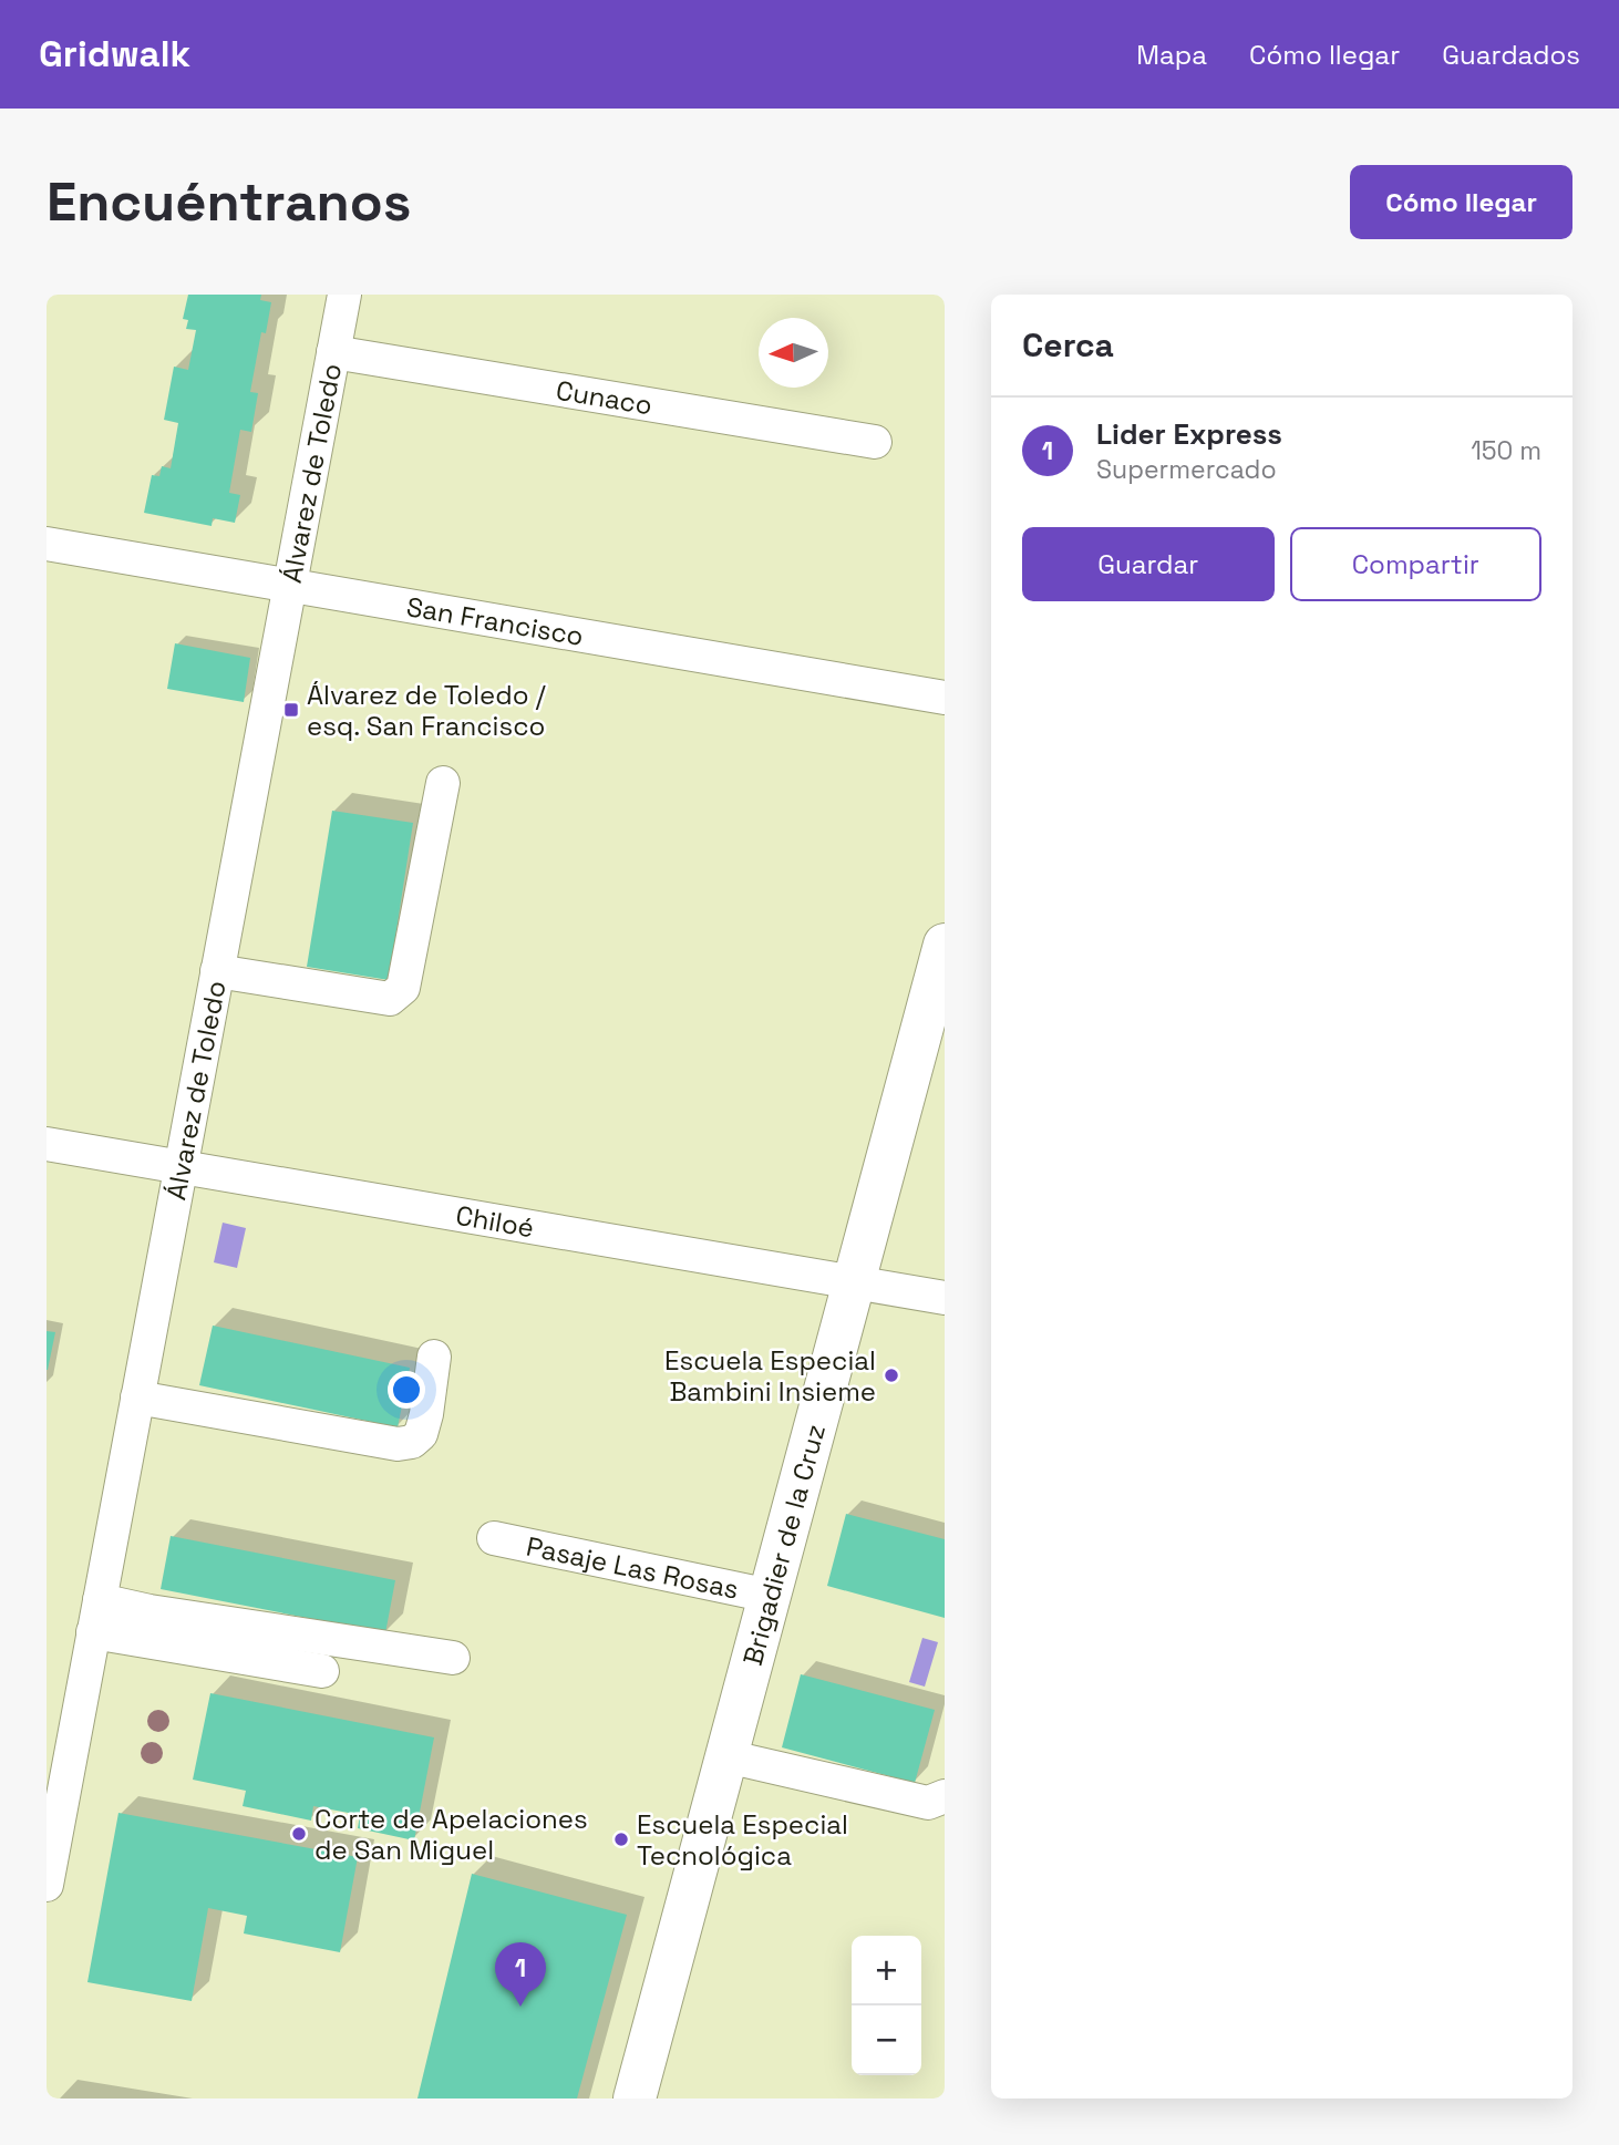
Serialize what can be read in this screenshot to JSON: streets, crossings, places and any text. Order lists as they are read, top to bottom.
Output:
{
  "streets": {
    "main road": ["Brigadier de la Cruz"],
    "street": [
      "Cunaco",
      "Álvarez de Toledo",
      "San Francisco",
      "Chiloé",
      "Pasaje Las Rosas"
    ]
  },
  "crossings": [
    ["Cunaco", "Álvarez de Toledo"],
    ["Álvarez de Toledo", "San Francisco"],
    ["Álvarez de Toledo", "Chiloé"],
    ["Chiloé", "Brigadier de la Cruz"],
    ["Brigadier de la Cruz", "Pasaje Las Rosas"]
  ],
  "places": {
    "transit": ["Álvarez de Toledo / esq. San Francisco"],
    "other": ["Escuela Especial Bambini Insieme", "Corte de Apelaciones de San Miguel", "Escuela Especial Tecnológica"]
  },
  "north": "left",
  "page": {
    "header": "Gridwalk",
    "nav": ["Mapa", "Cómo llegar", "Guardados"],
    "buttons": [
      "Cómo llegar",
      ["Guardar", "Compartir"]
    ],
    "title": "Encuéntranos",
    "heading": "Cerca",
    "list": [
      {
        "mark": "1",
        "name": "Lider Express",
        "note": "Supermercado",
        "value": "150 m"
      }
    ],
    "map_buttons": ["+", "−"],
    "pins": "1"
  }
}
